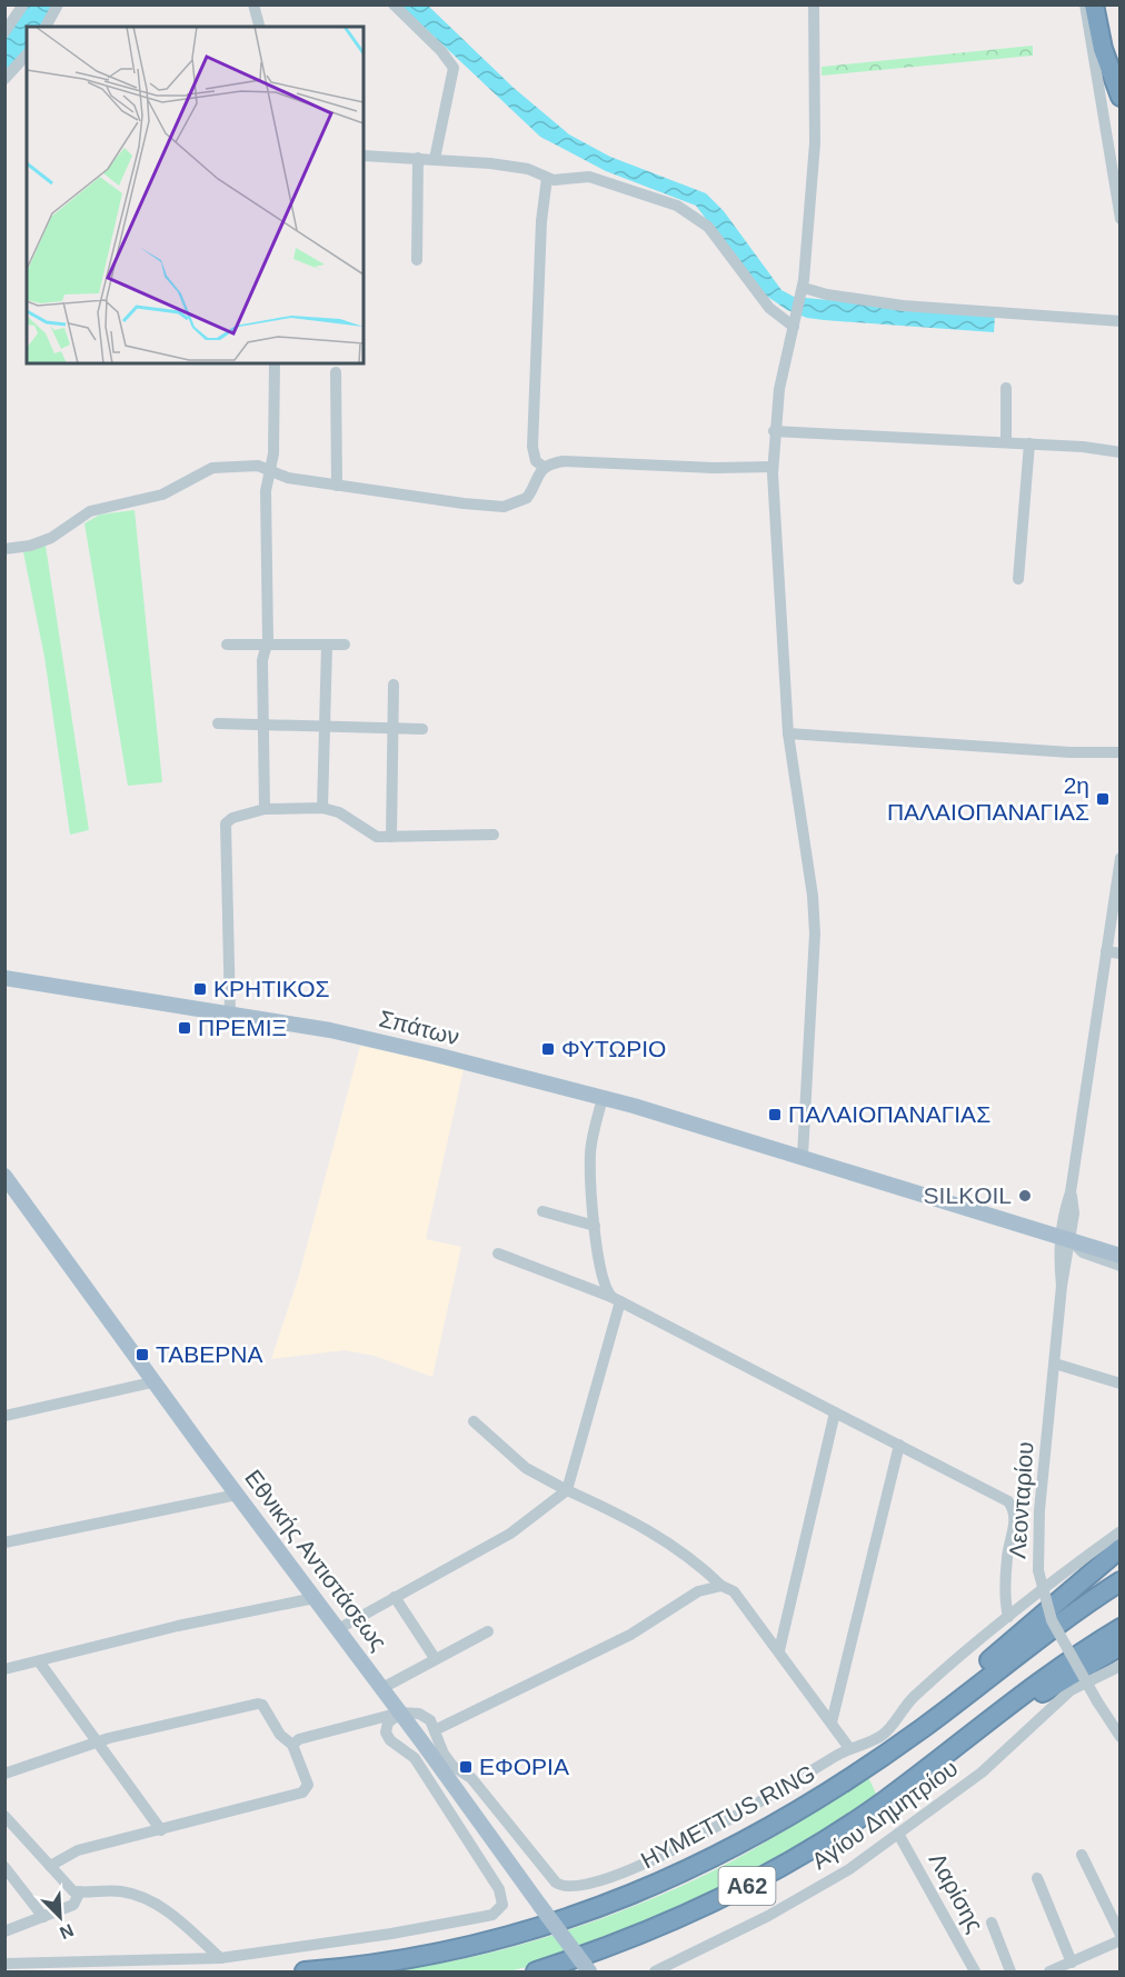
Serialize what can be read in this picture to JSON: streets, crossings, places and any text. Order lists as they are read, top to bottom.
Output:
{
  "streets": {
    "highway": ["HYMETTUS RING", "Α62"],
    "main road": ["Σπάτων", "Εθνικής Αντιστάσεως"],
    "street": ["Λεονταρίου", "Αγίου Δημητρίου", "Λαρίσης"]
  },
  "crossings": [
    ["Σπάτων", "Λεονταρίου"],
    ["Αγίου Δημητρίου", "Λαρίσης"]
  ],
  "places": {
    "transit": [
      "2η ΠΑΛΑΙΟΠΑΝΑΓΙΑΣ",
      "ΚΡΗΤΙΚΟΣ",
      "ΠΡΕΜΙΞ",
      "ΦΥΤΩΡΙΟ",
      "ΠΑΛΑΙΟΠΑΝΑΓΙΑΣ",
      "ΤΑΒΕΡΝΑ",
      "ΕΦΟΡΙΑ"
    ],
    "other": ["SILKOIL"]
  },
  "north": "bottom right"
}
